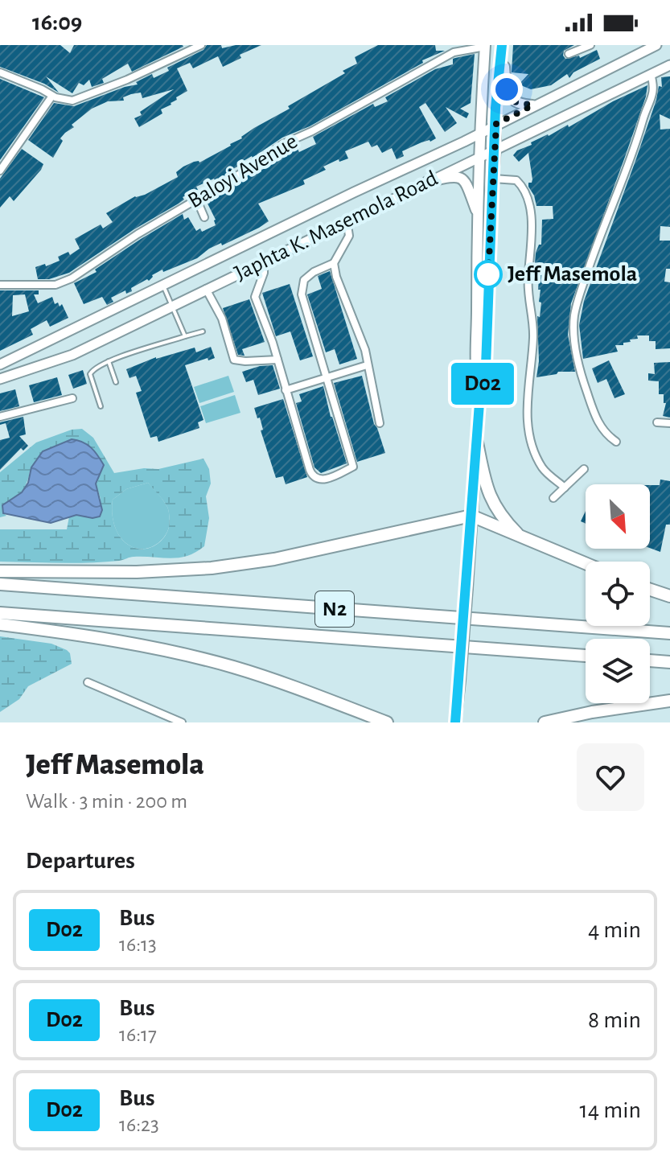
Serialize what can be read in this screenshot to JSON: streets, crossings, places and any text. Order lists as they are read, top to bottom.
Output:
{
  "streets": {
    "highway": ["N2"],
    "main road": ["Japhta K. Masemola Road"],
    "street": ["Baloyi Avenue"]
  },
  "places": ["Jeff Masemola"],
  "lines": ["bus line D02"],
  "north": "bottom right",
  "page": {
    "status": "16:09",
    "on_map": "D02",
    "heading": [
      ["Jeff Masemola", "Walk · 3 min · 200 m"],
      "Departures"
    ],
    "list": [
      {
        "mark": "D02",
        "name": "Bus",
        "note": "16:13",
        "value": "4 min"
      },
      {
        "mark": "D02",
        "name": "Bus",
        "note": "16:17",
        "value": "8 min"
      },
      {
        "mark": "D02",
        "name": "Bus",
        "note": "16:23",
        "value": "14 min"
      }
    ]
  }
}
